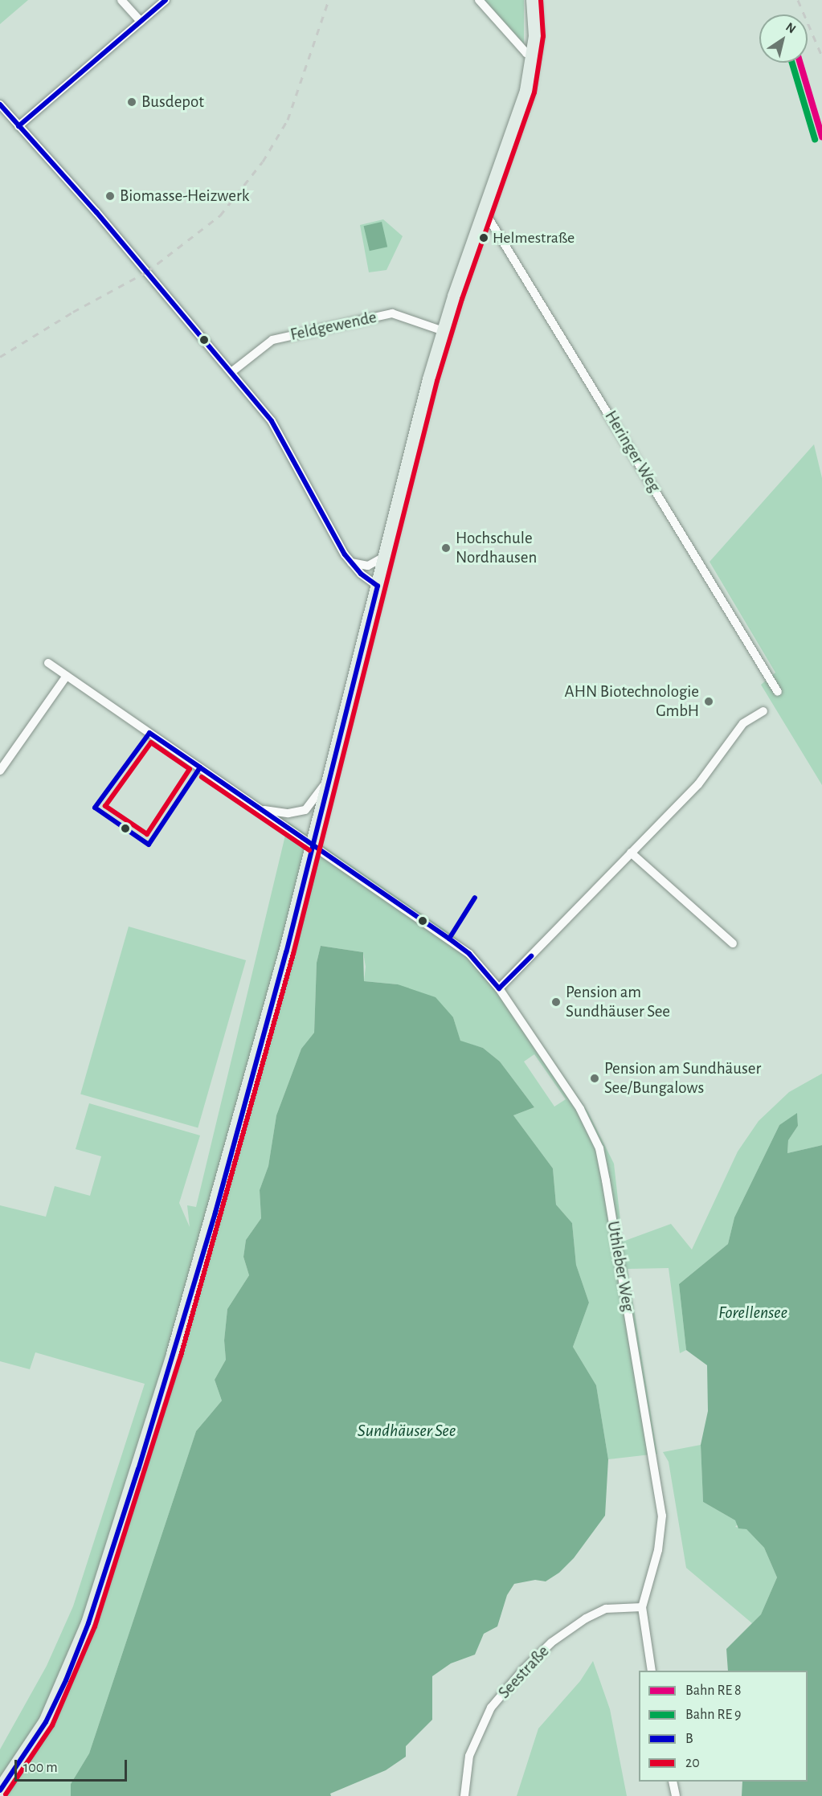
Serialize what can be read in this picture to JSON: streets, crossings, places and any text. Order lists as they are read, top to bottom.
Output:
{
  "streets": {
    "street": [
      "Feldgewende",
      "Heringer Weg",
      "Uthleber Weg",
      "Seestraße"
    ]
  },
  "crossings": [
    ["Uthleber Weg", "Seestraße"]
  ],
  "water": ["Forellensee", "Sundhäuser See"],
  "places": [
    "Busdepot",
    "Biomasse-Heizwerk",
    "Helmestraße",
    "Hochschule Nordhausen",
    "AHN Biotechnologie GmbH",
    "Pension am Sundhäuser See",
    "Pension am Sundhäuser See/Bungalows"
  ],
  "lines": ["transit line B", "transit line 20"],
  "legend": [
    "Bahn RE 8",
    "Bahn RE 9",
    "B",
    "20"
  ],
  "scale_bar": "100 m",
  "north": "top right"
}
